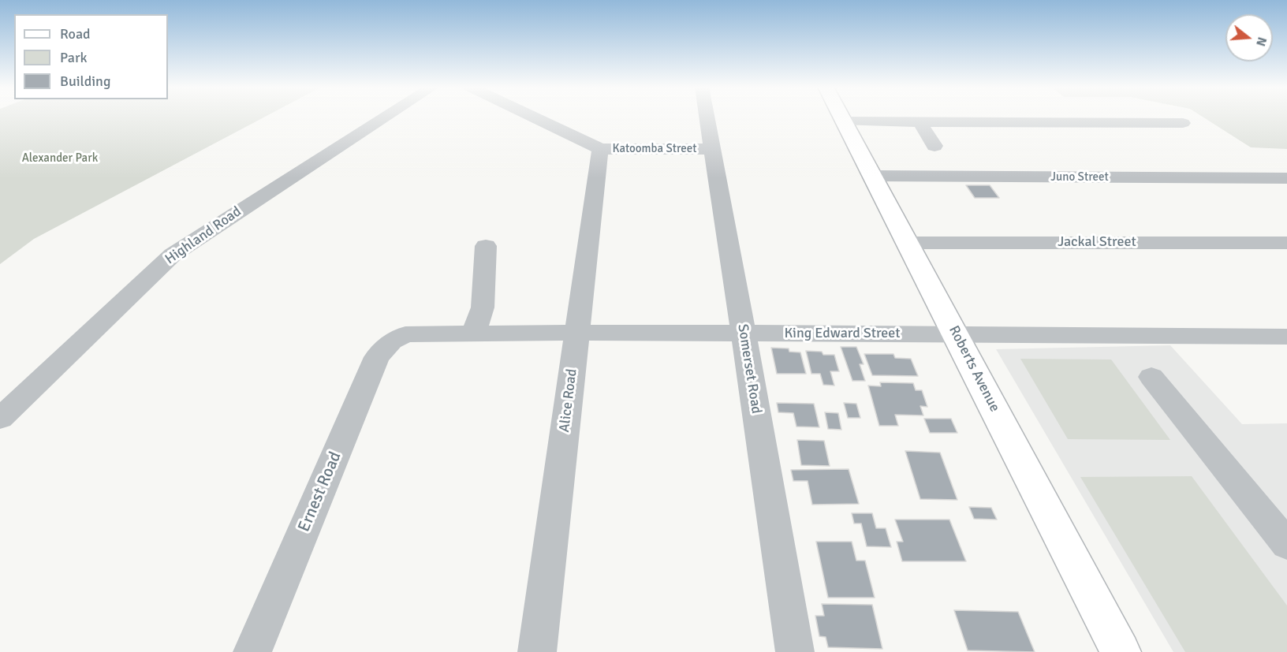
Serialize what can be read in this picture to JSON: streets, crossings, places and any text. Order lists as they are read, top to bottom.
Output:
{
  "streets": {
    "main road": ["Roberts Avenue"],
    "street": [
      "Katoomba Street",
      "Juno Street",
      "Highland Road",
      "Jackal Street",
      "King Edward Street",
      "Somerset Road",
      "Alice Road",
      "Ernest Road"
    ]
  },
  "crossings": [
    ["Katoomba Street", "Somerset Road"],
    ["Katoomba Street", "Alice Road"],
    ["Juno Street", "Roberts Avenue"],
    ["Jackal Street", "Roberts Avenue"],
    ["King Edward Street", "Somerset Road"],
    ["King Edward Street", "Roberts Avenue"],
    ["King Edward Street", "Alice Road"],
    ["King Edward Street", "Ernest Road"]
  ],
  "parks": ["Alexander Park"],
  "legend": ["Road", "Park", "Building"],
  "north": "right"
}
